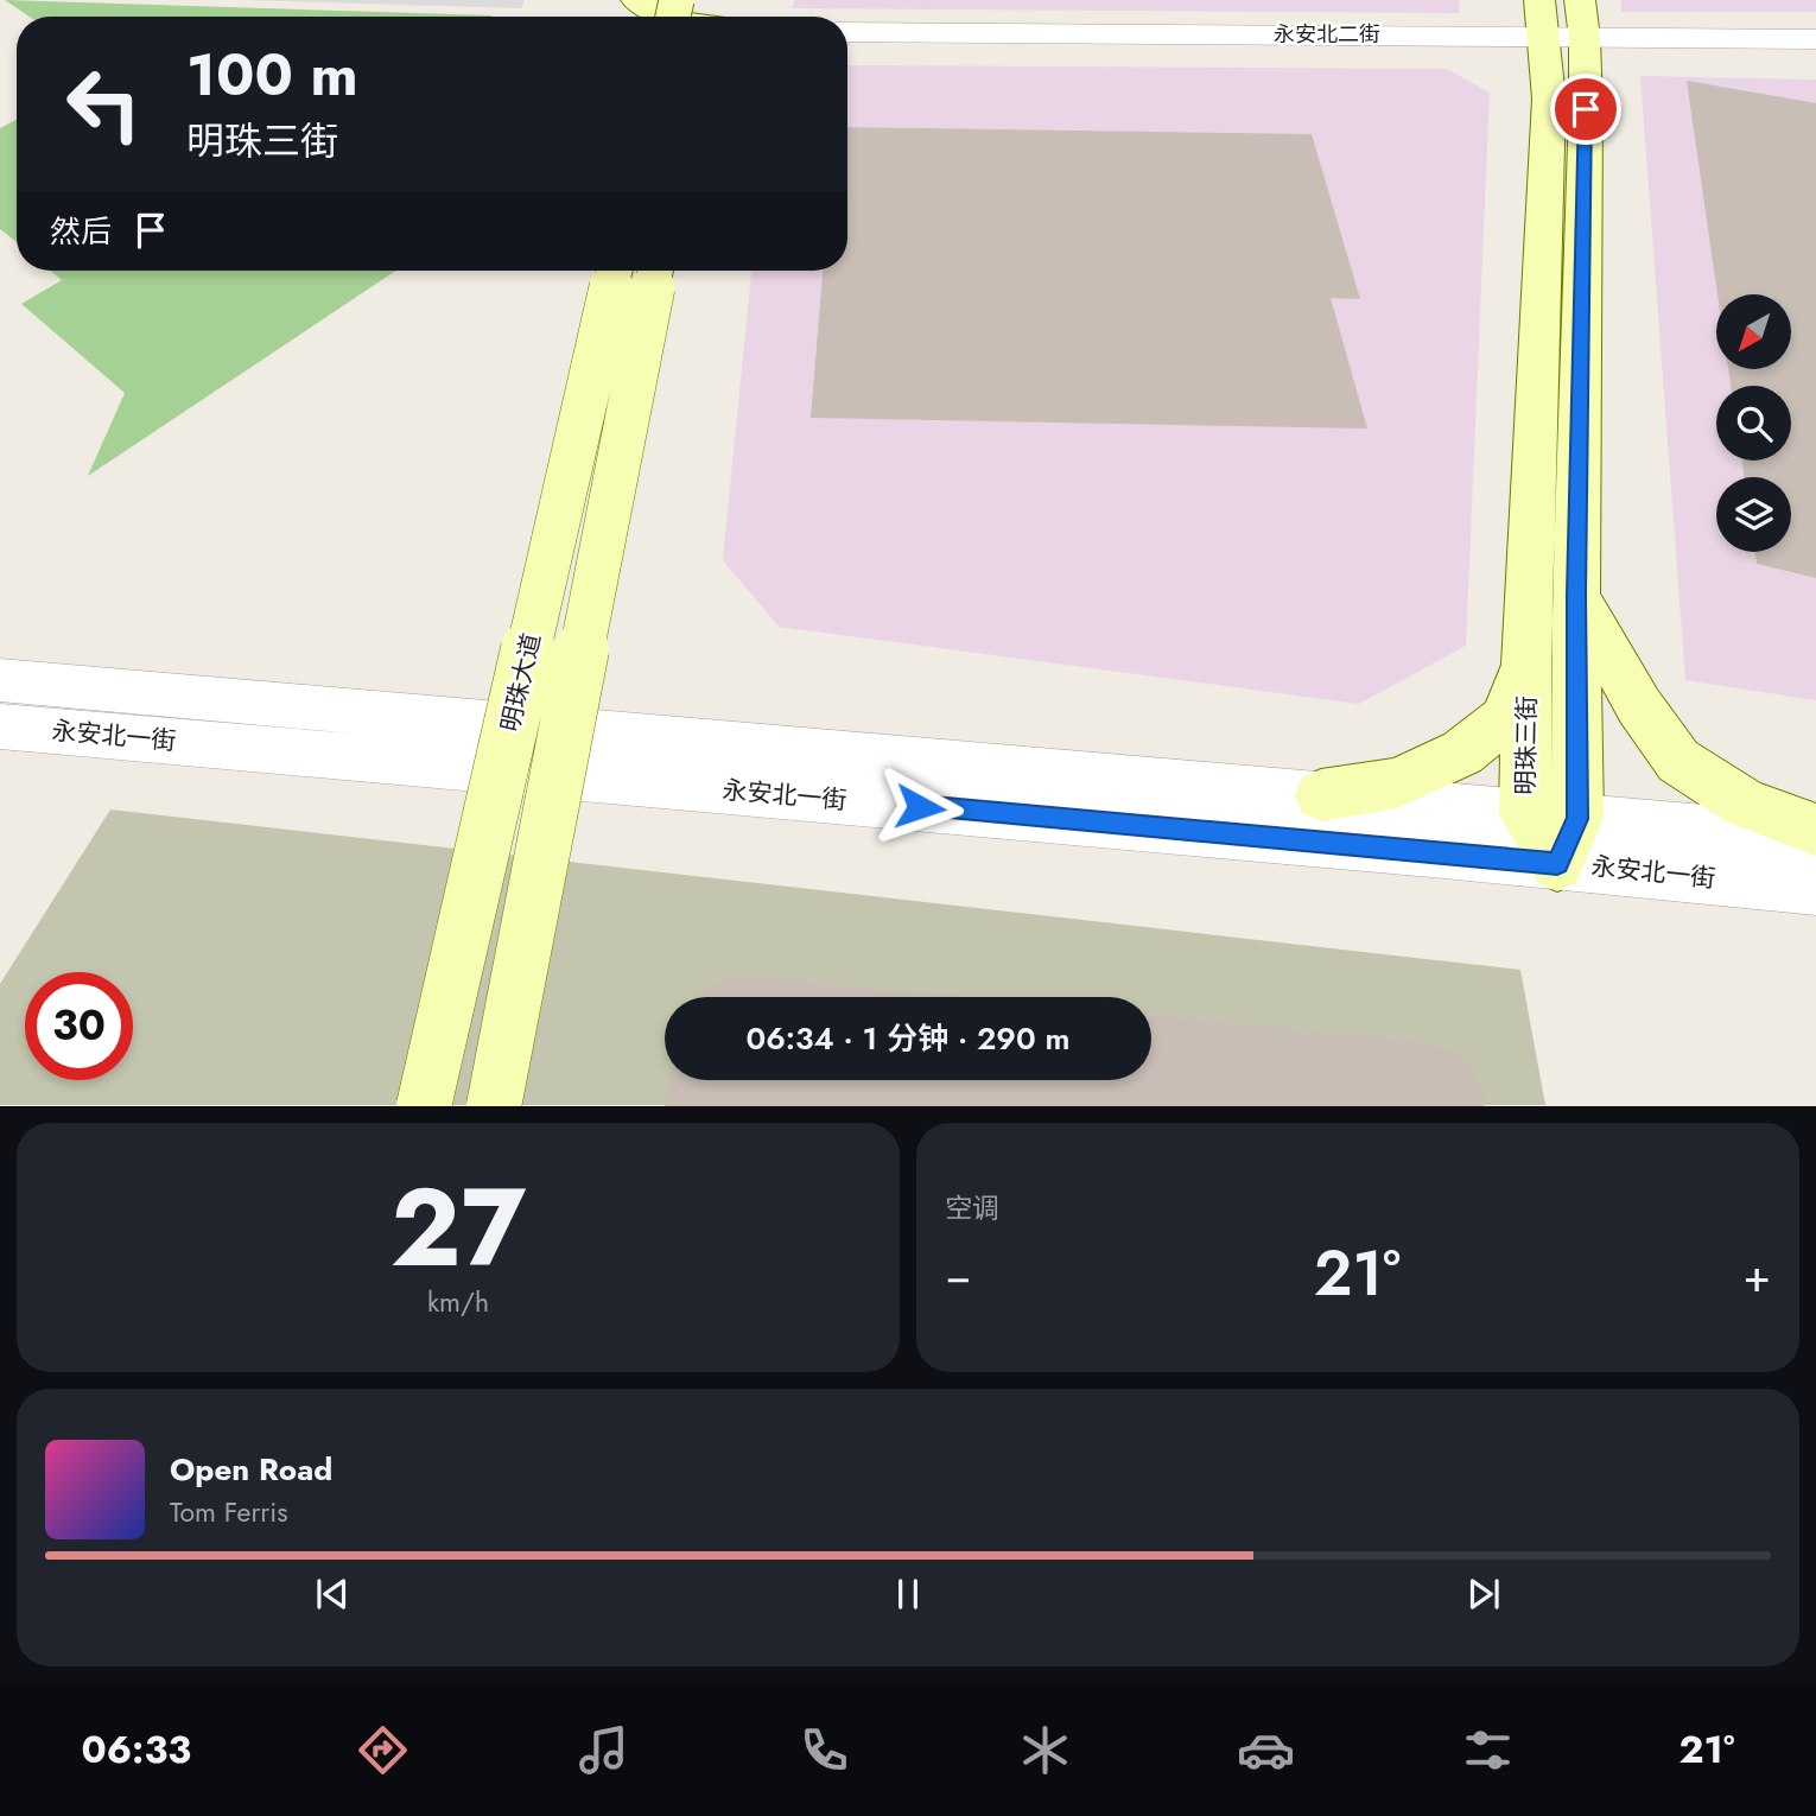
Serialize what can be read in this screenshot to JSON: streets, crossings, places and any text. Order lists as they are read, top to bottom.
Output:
{
  "streets": {
    "street": [
      "永安北二街",
      "明珠大道",
      "永安北一街",
      "明珠三街"
    ]
  },
  "crossings": [
    ["永安北二街", "明珠三街"],
    ["永安北一街", "明珠三街"]
  ],
  "north": "bottom left",
  "page": {
    "turn": ["100 m", "明珠三街"],
    "then": "然后",
    "limit": "30",
    "trip": "06:34 · 1 分钟 · 290 m",
    "tile": [
      ["27", "km/h"],
      "空调"
    ],
    "heat": ["−", "21°", "+"],
    "song": ["Open Road", "Tom Ferris"],
    "tabs": ["06:33", "21°"]
  }
}
